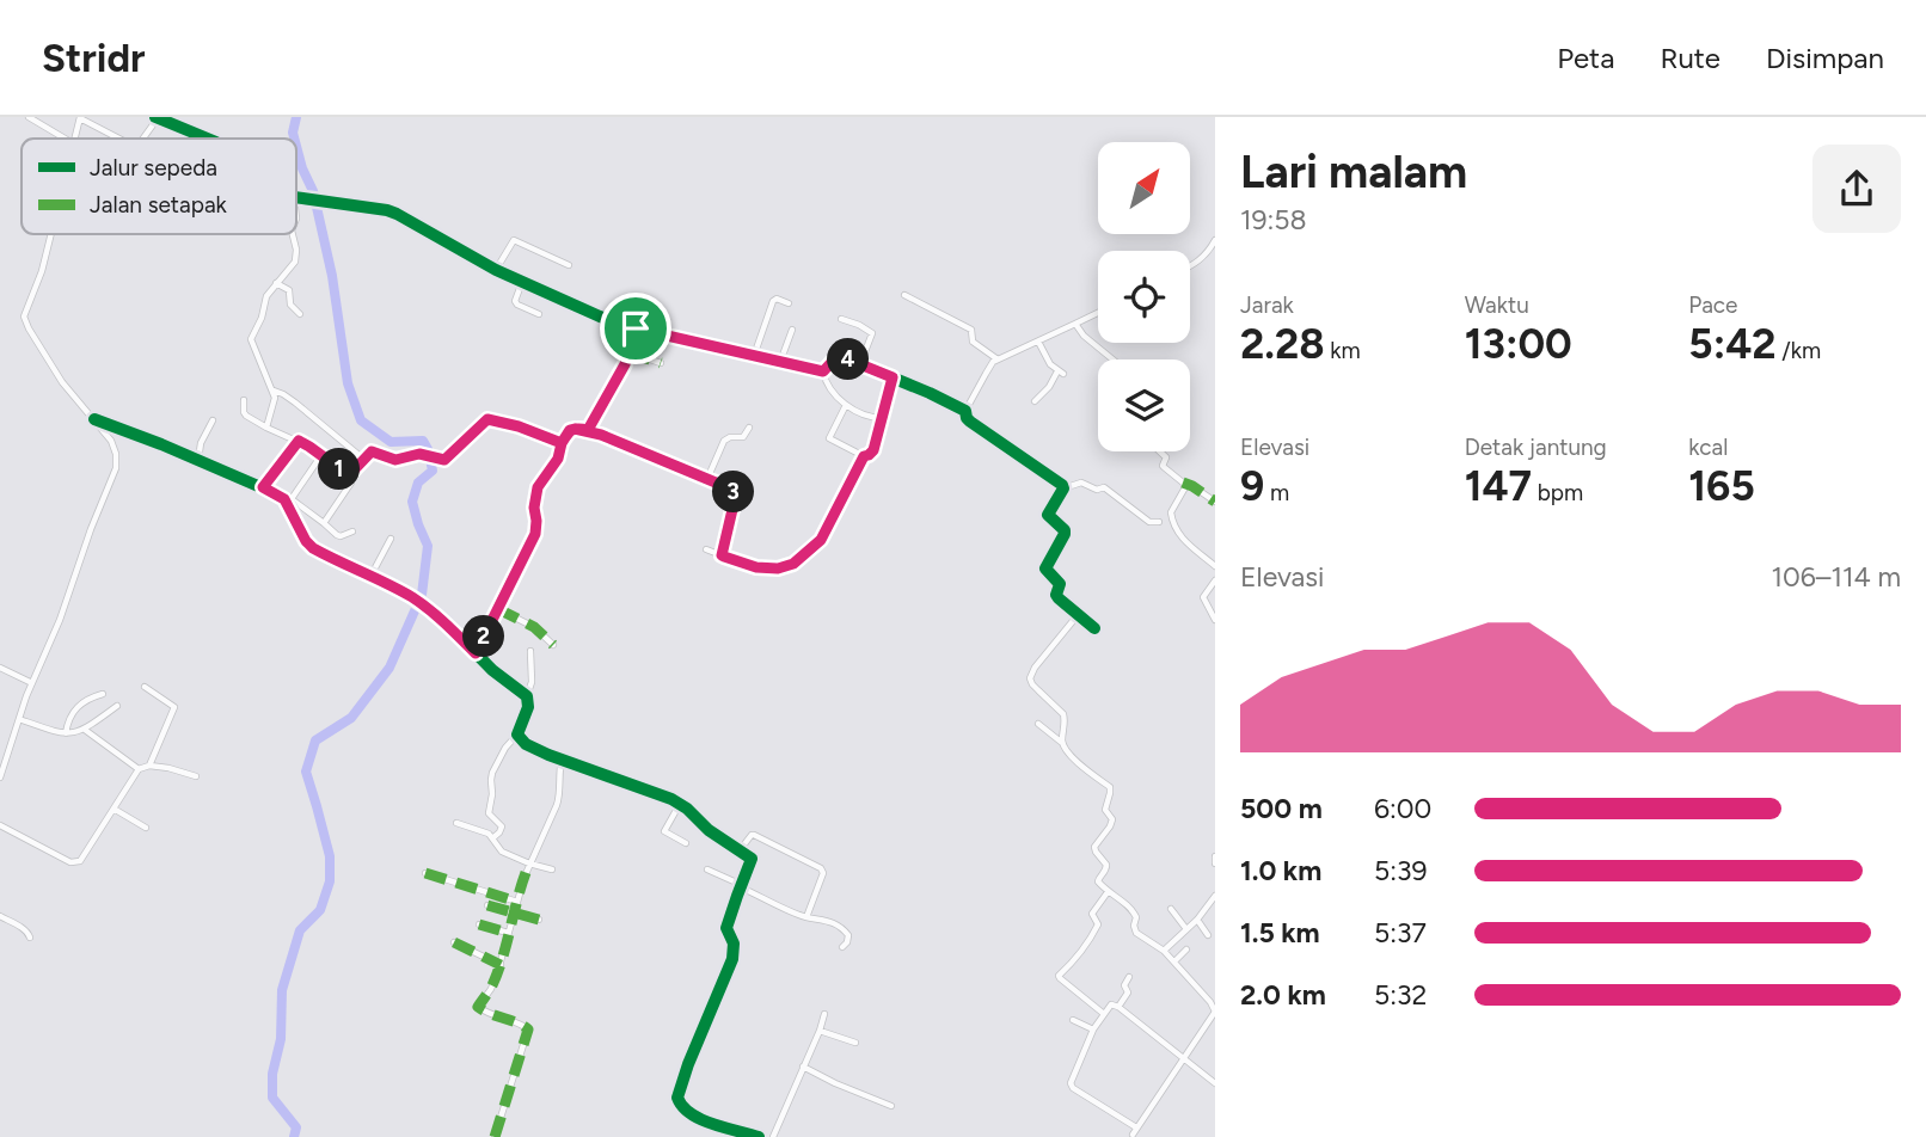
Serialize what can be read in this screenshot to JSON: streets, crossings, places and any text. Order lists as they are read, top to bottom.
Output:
{
  "legend": ["Jalur sepeda", "Jalan setapak"],
  "north": "top right",
  "page": {
    "header": "Stridr",
    "nav": ["Peta", "Rute", "Disimpan"],
    "heading": ["Lari malam", "19:58"],
    "stats": [
      ["Jarak", "2.28 km"],
      ["Waktu", "13:00"],
      ["Pace", "5:42 /km"],
      ["Elevasi", "9 m"],
      ["Detak jantung", "147 bpm"],
      ["kcal", "165"]
    ],
    "pins": [
      "4",
      "1",
      "3",
      "2"
    ],
    "chart": ["Elevasi", "106–114 m"],
    "list": [
      {
        "name": "500 m",
        "note": "6:00"
      },
      {
        "name": "1.0 km",
        "note": "5:39"
      },
      {
        "name": "1.5 km",
        "note": "5:37"
      },
      {
        "name": "2.0 km",
        "note": "5:32"
      }
    ]
  }
}
